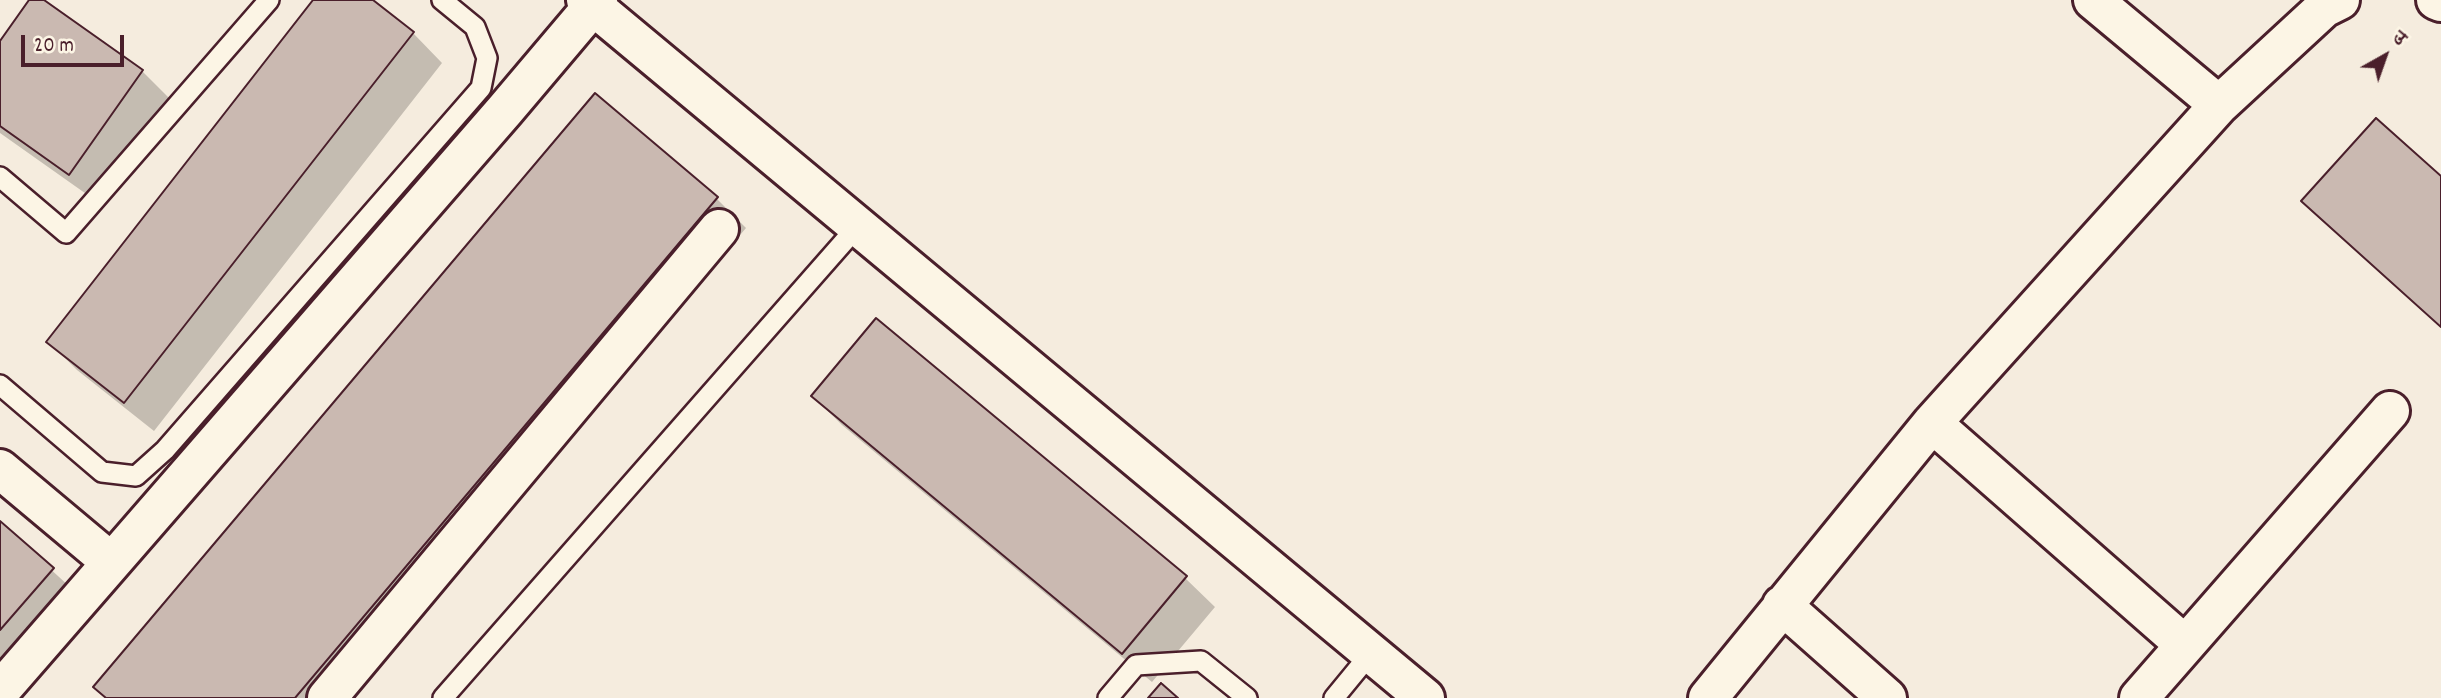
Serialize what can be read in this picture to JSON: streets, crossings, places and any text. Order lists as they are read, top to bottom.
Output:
{
  "scale_bar": "20 m",
  "north": "top right"
}
